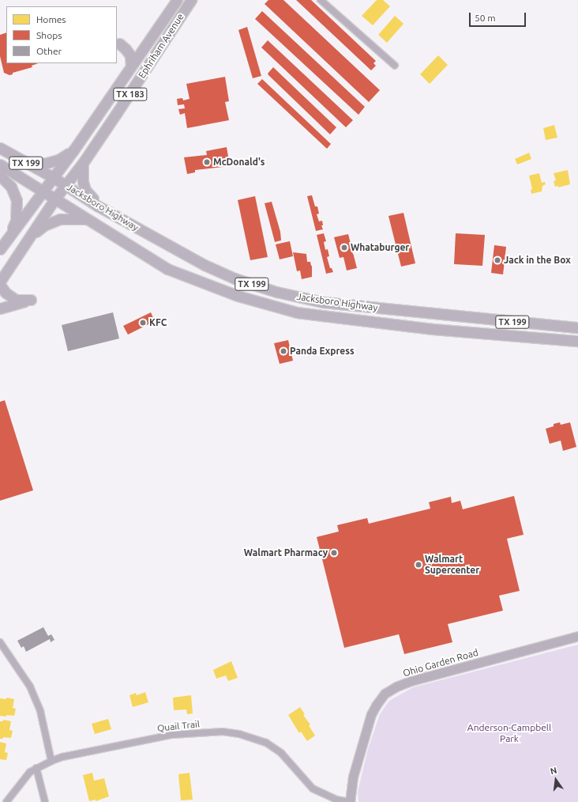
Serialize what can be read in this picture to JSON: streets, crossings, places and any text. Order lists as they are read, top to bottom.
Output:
{
  "streets": {
    "main road": [
      "Ephriham Avenue",
      "TX 183",
      "TX 199",
      "Jacksboro Highway"
    ],
    "street": ["Ohio Garden Road", "Quail Trail"]
  },
  "crossings": [
    ["Ephriham Avenue", "TX 183"],
    ["Ephriham Avenue", "Jacksboro Highway"],
    ["TX 183", "Jacksboro Highway"],
    ["Ohio Garden Road", "Quail Trail"]
  ],
  "parks": ["Anderson-Campbell Park"],
  "places": [
    "McDonald's",
    "Whataburger",
    "Jack in the Box",
    "KFC",
    "Panda Express",
    "Walmart Pharmacy",
    "Walmart Supercenter"
  ],
  "legend": ["Homes", "Shops", "Other"],
  "scale_bar": "50 m",
  "north": "top"
}
